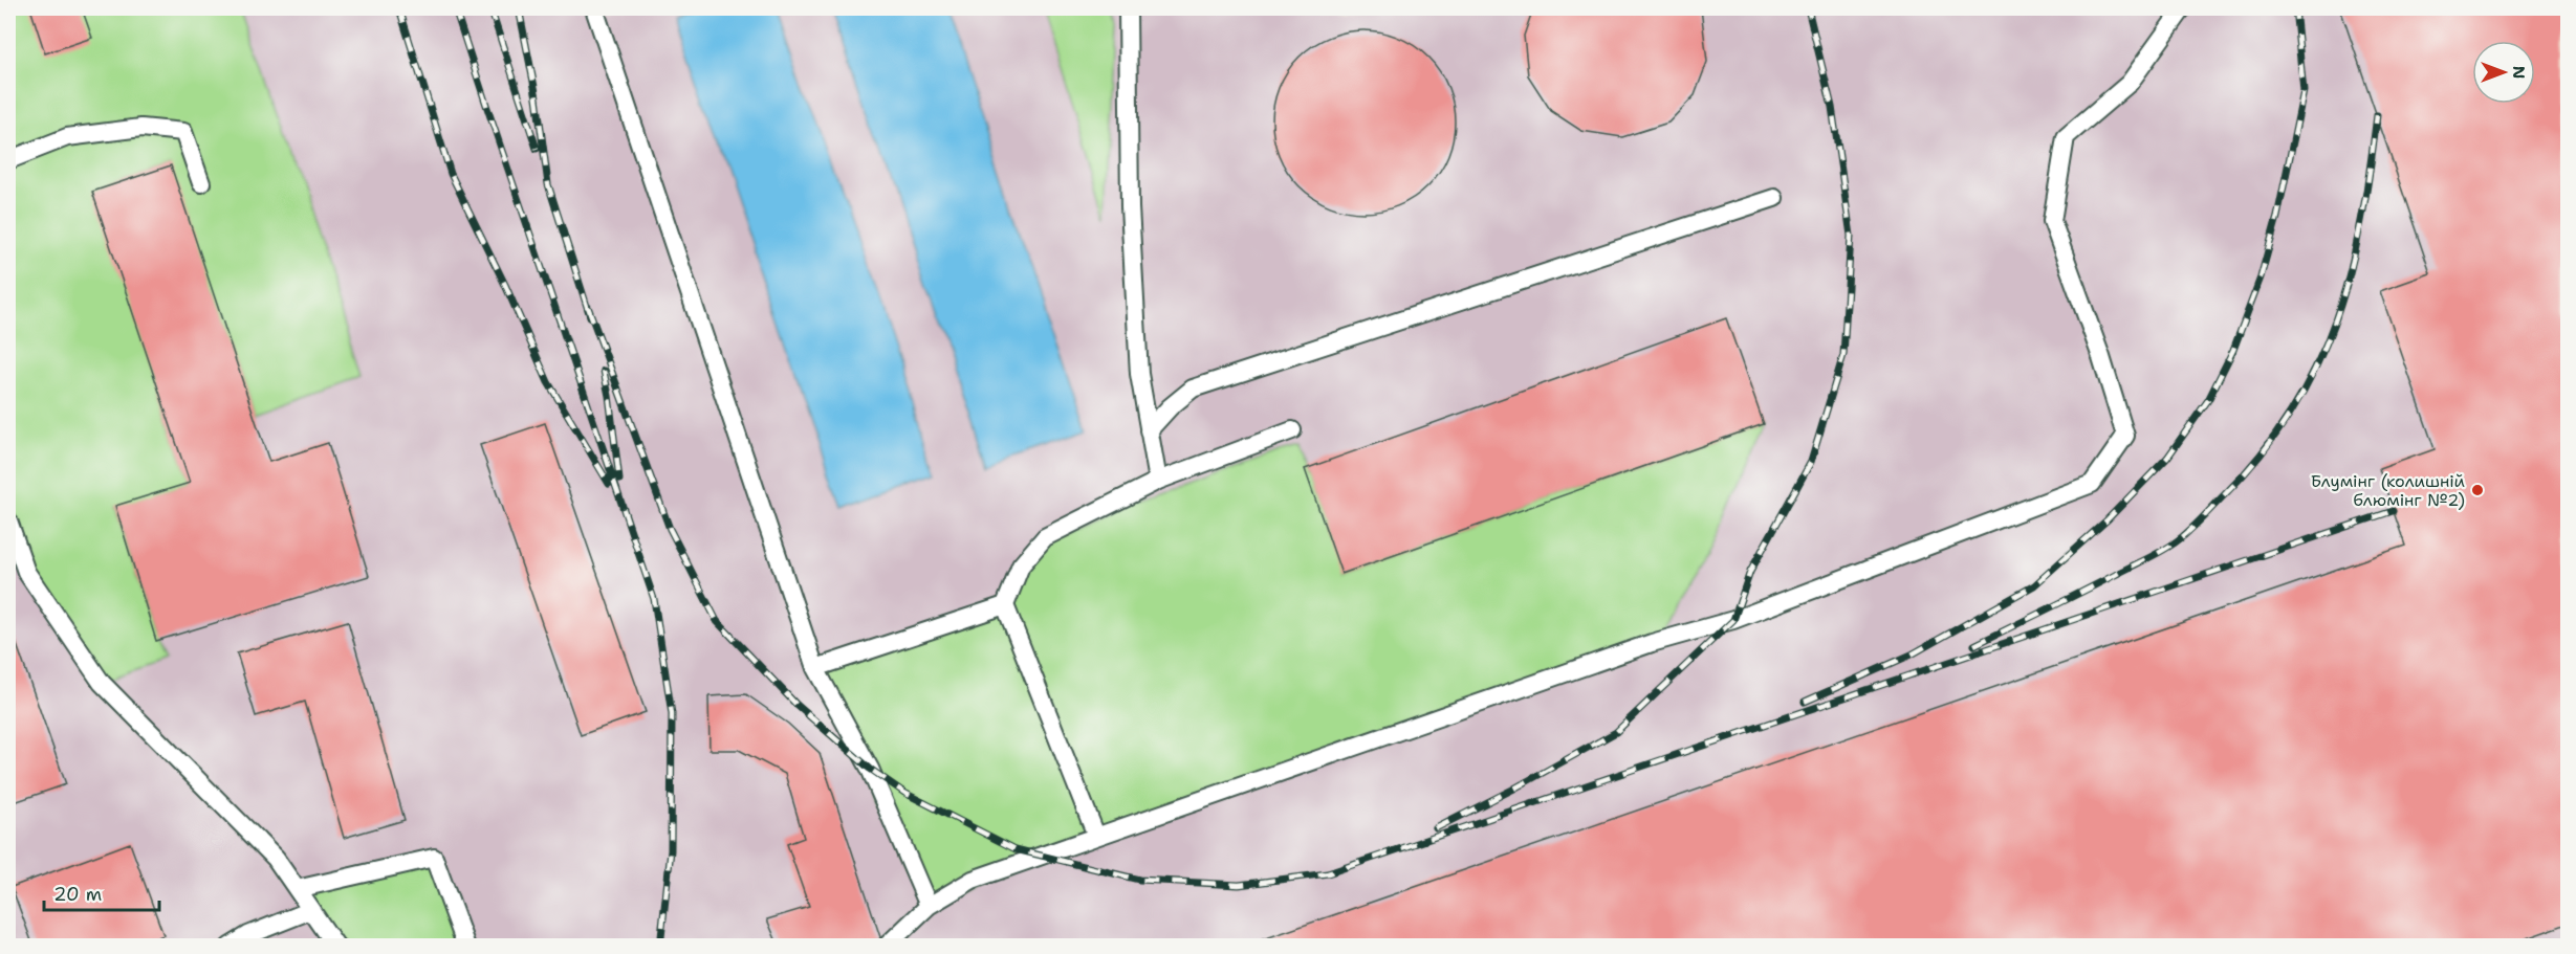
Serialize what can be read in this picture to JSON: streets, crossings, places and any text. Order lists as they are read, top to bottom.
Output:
{
  "places": ["Блумінг (колишній блюмінг №2)"],
  "scale_bar": "20 m",
  "north": "right"
}
